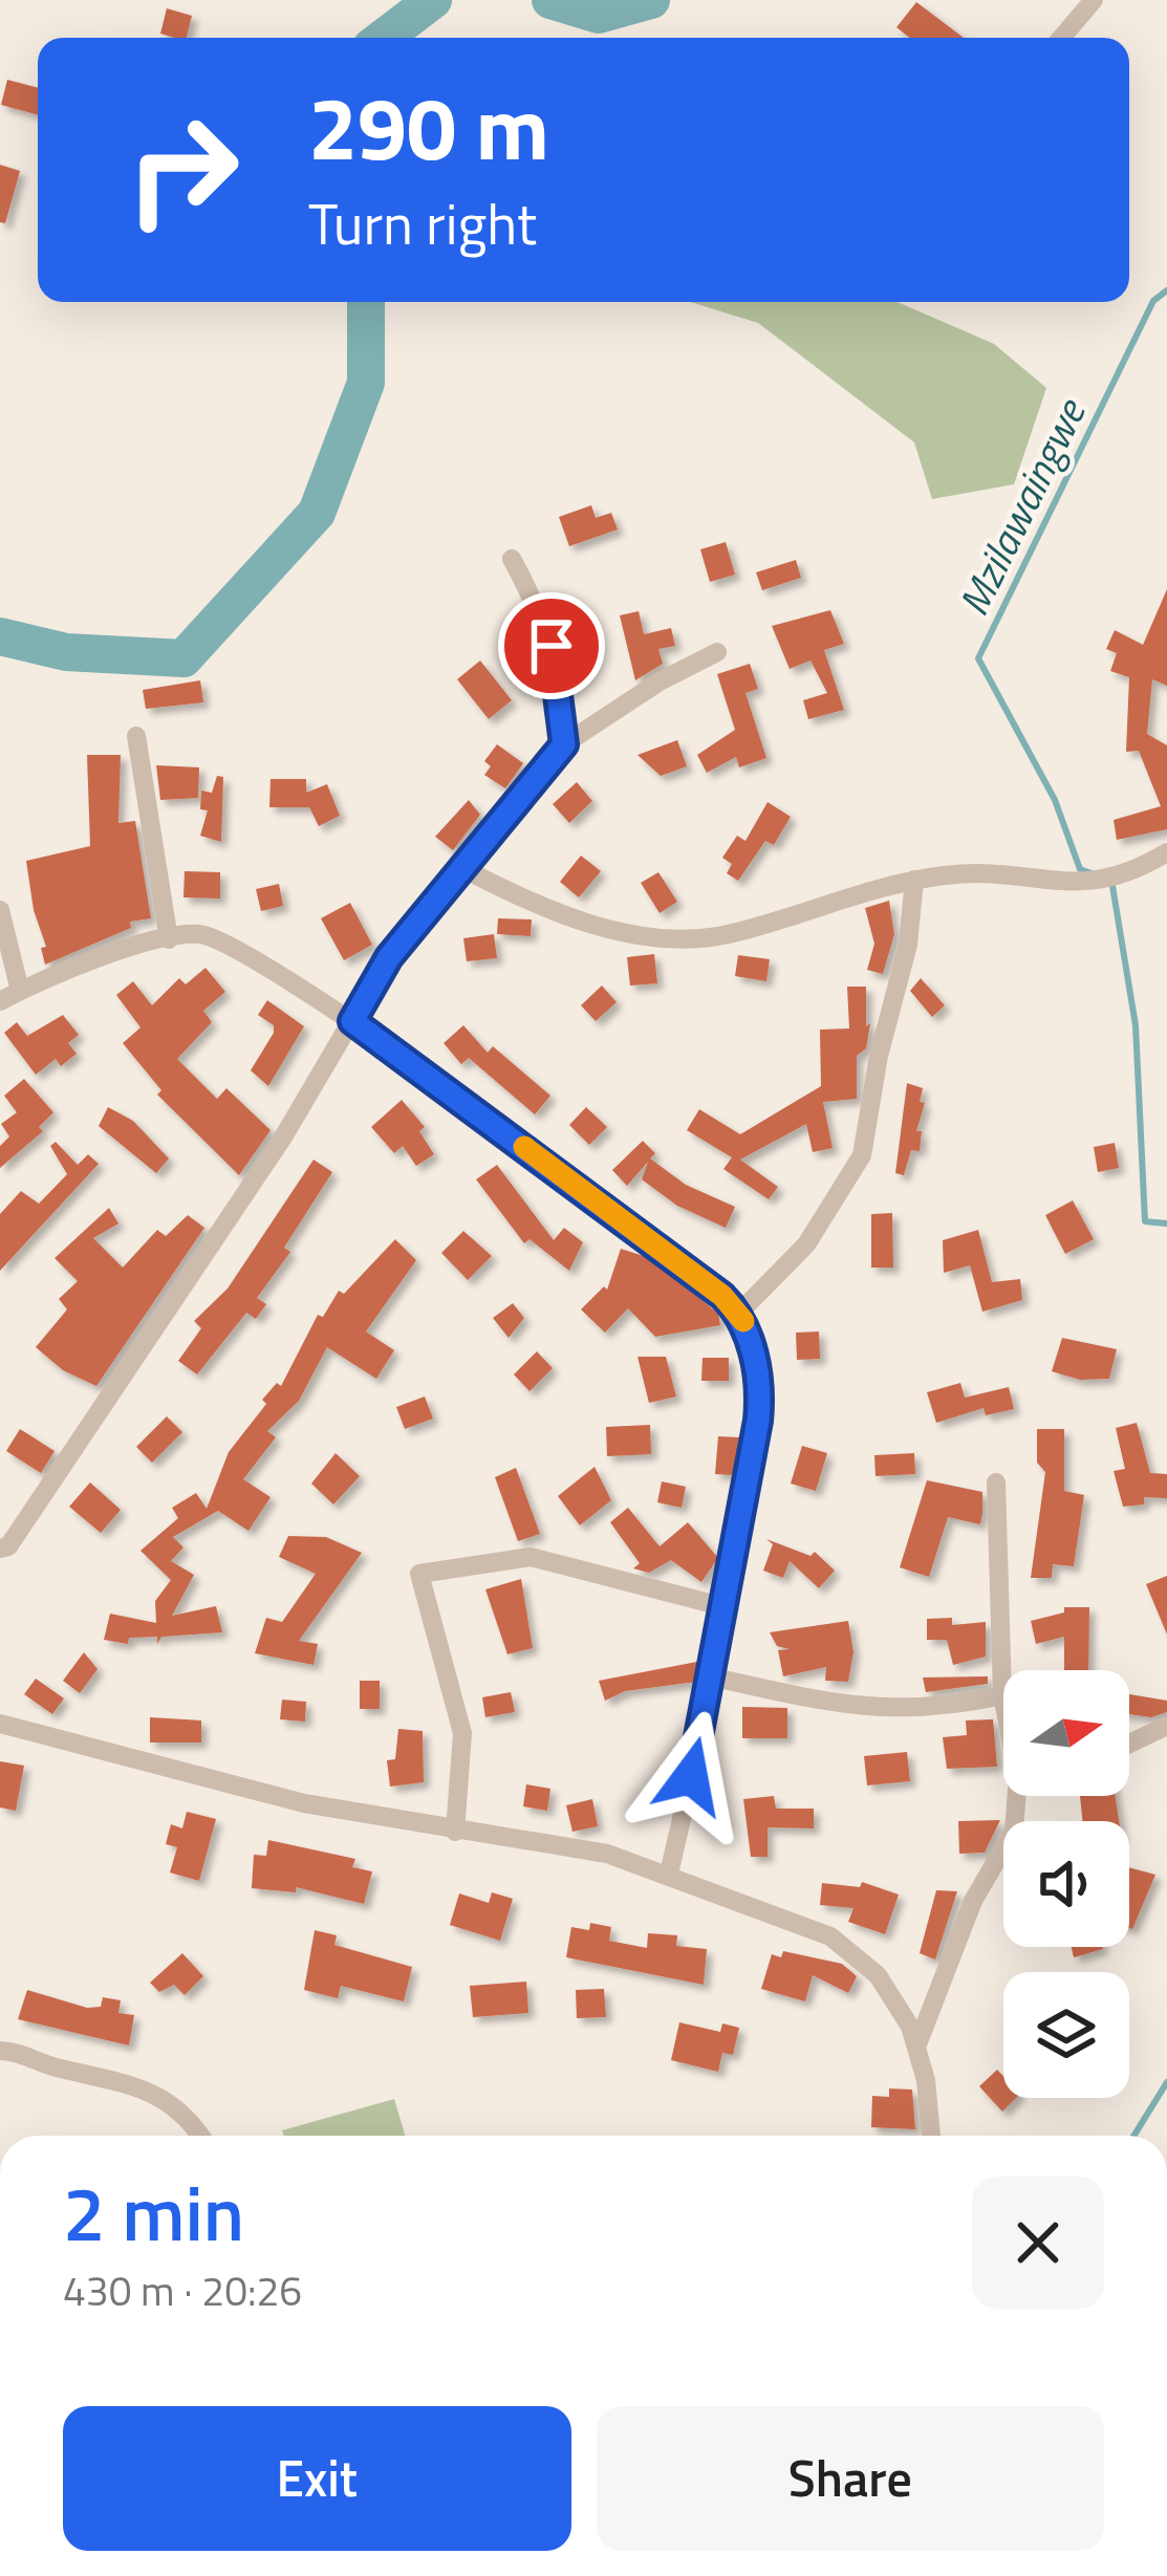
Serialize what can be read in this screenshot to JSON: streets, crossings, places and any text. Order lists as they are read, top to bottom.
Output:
{
  "water": ["Mzilawaingwe"],
  "north": "right",
  "page": {
    "turn": ["290 m", "Turn right"],
    "heading": ["2 min", "430 m · 20:26"],
    "buttons": ["Exit", "Share"]
  }
}
